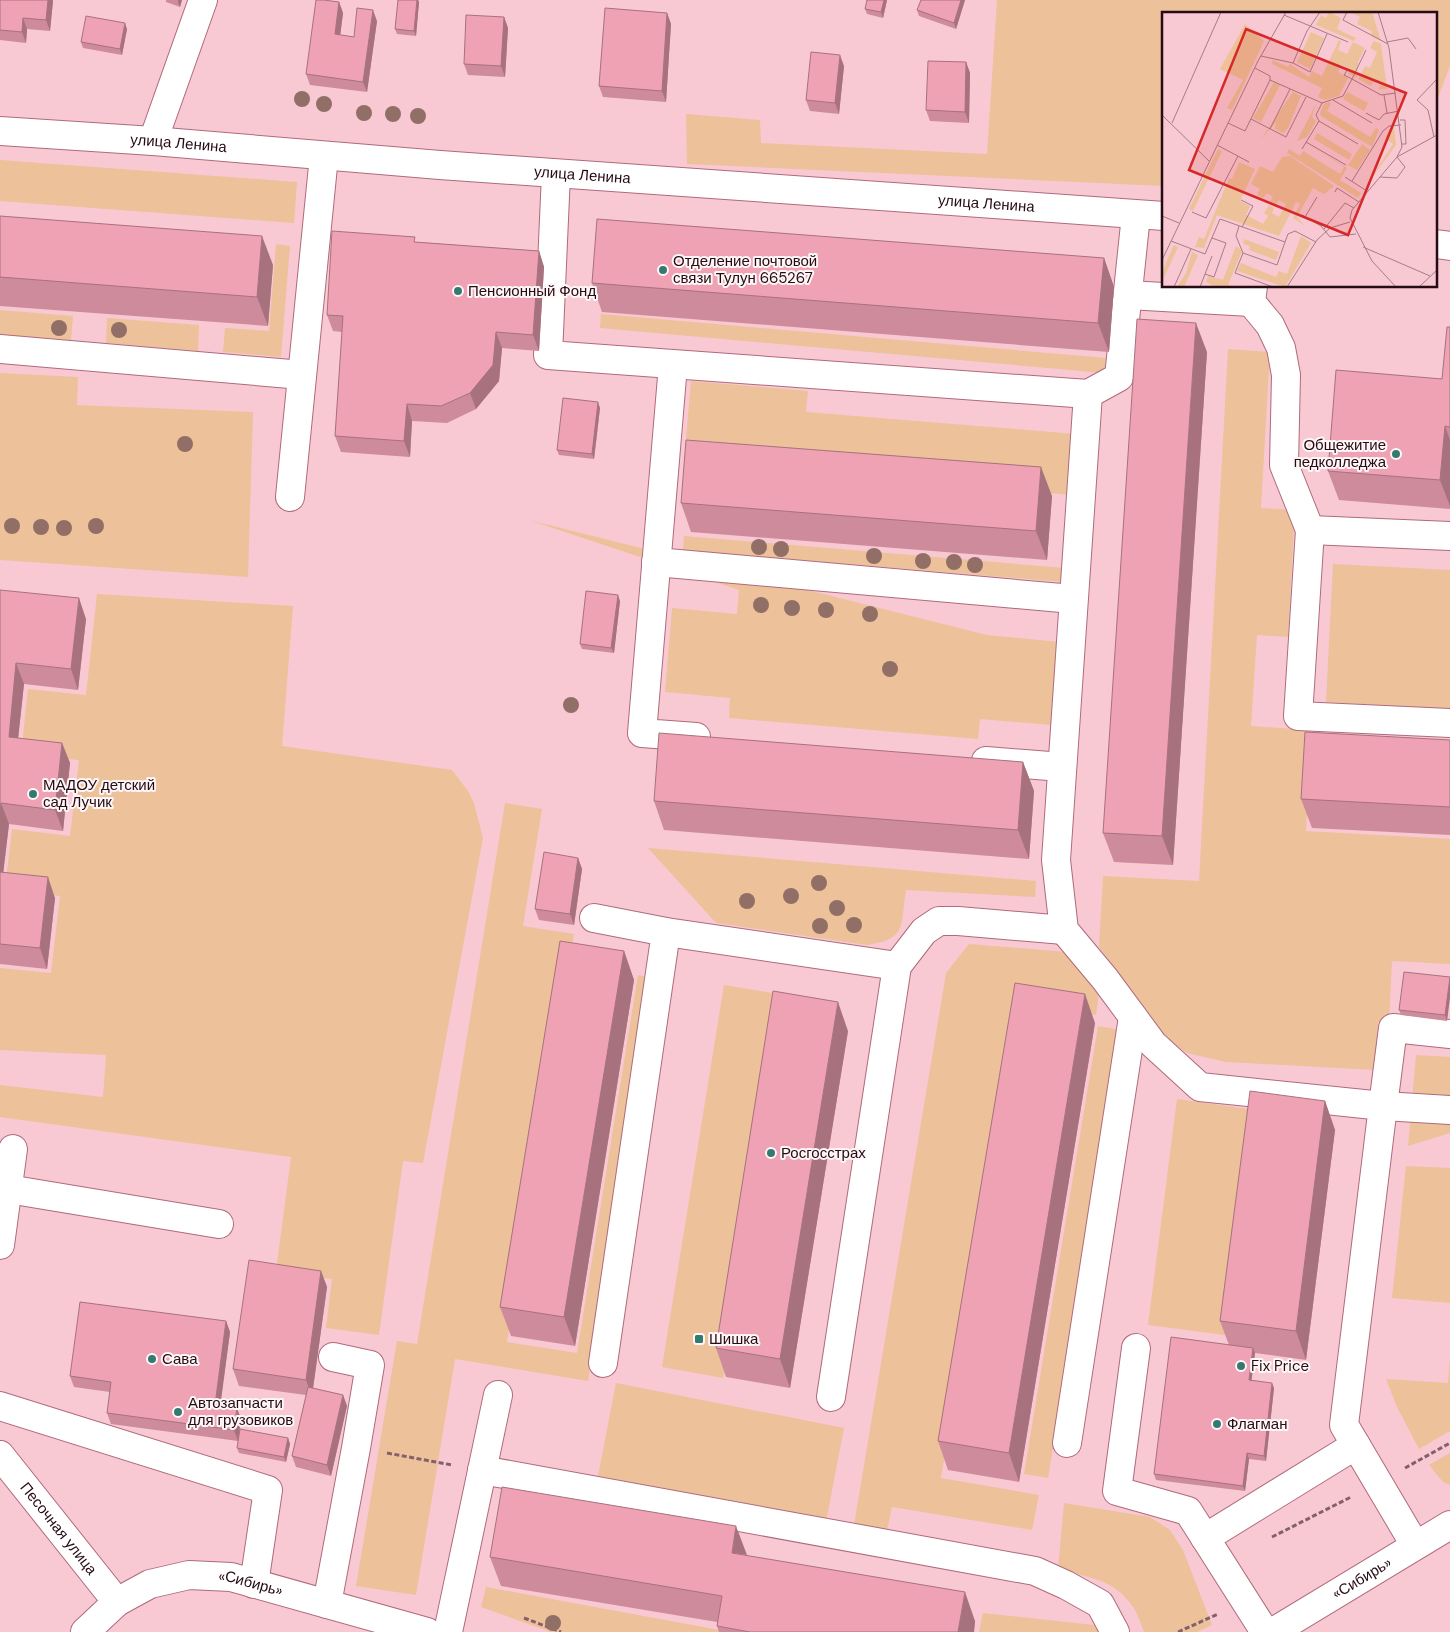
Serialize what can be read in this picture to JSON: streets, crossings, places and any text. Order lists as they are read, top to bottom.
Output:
{
  "streets": {
    "main road": ["улица Ленина", "Песочная улица", "«Сибирь»"]
  },
  "crossings": [
    ["Песочная улица", "«Сибирь»"]
  ],
  "places": {
    "other": [
      "Отделение почтовой связи Тулун 665267",
      "Пенсионный Фонд",
      "Общежитие педколледжа",
      "МАДОУ детский сад Лучик",
      "Росгосстрах",
      "Сава",
      "Fix Price",
      "Автозапчасти для грузовиков",
      "Флагман"
    ],
    "transit": ["Шишка"]
  }
}
